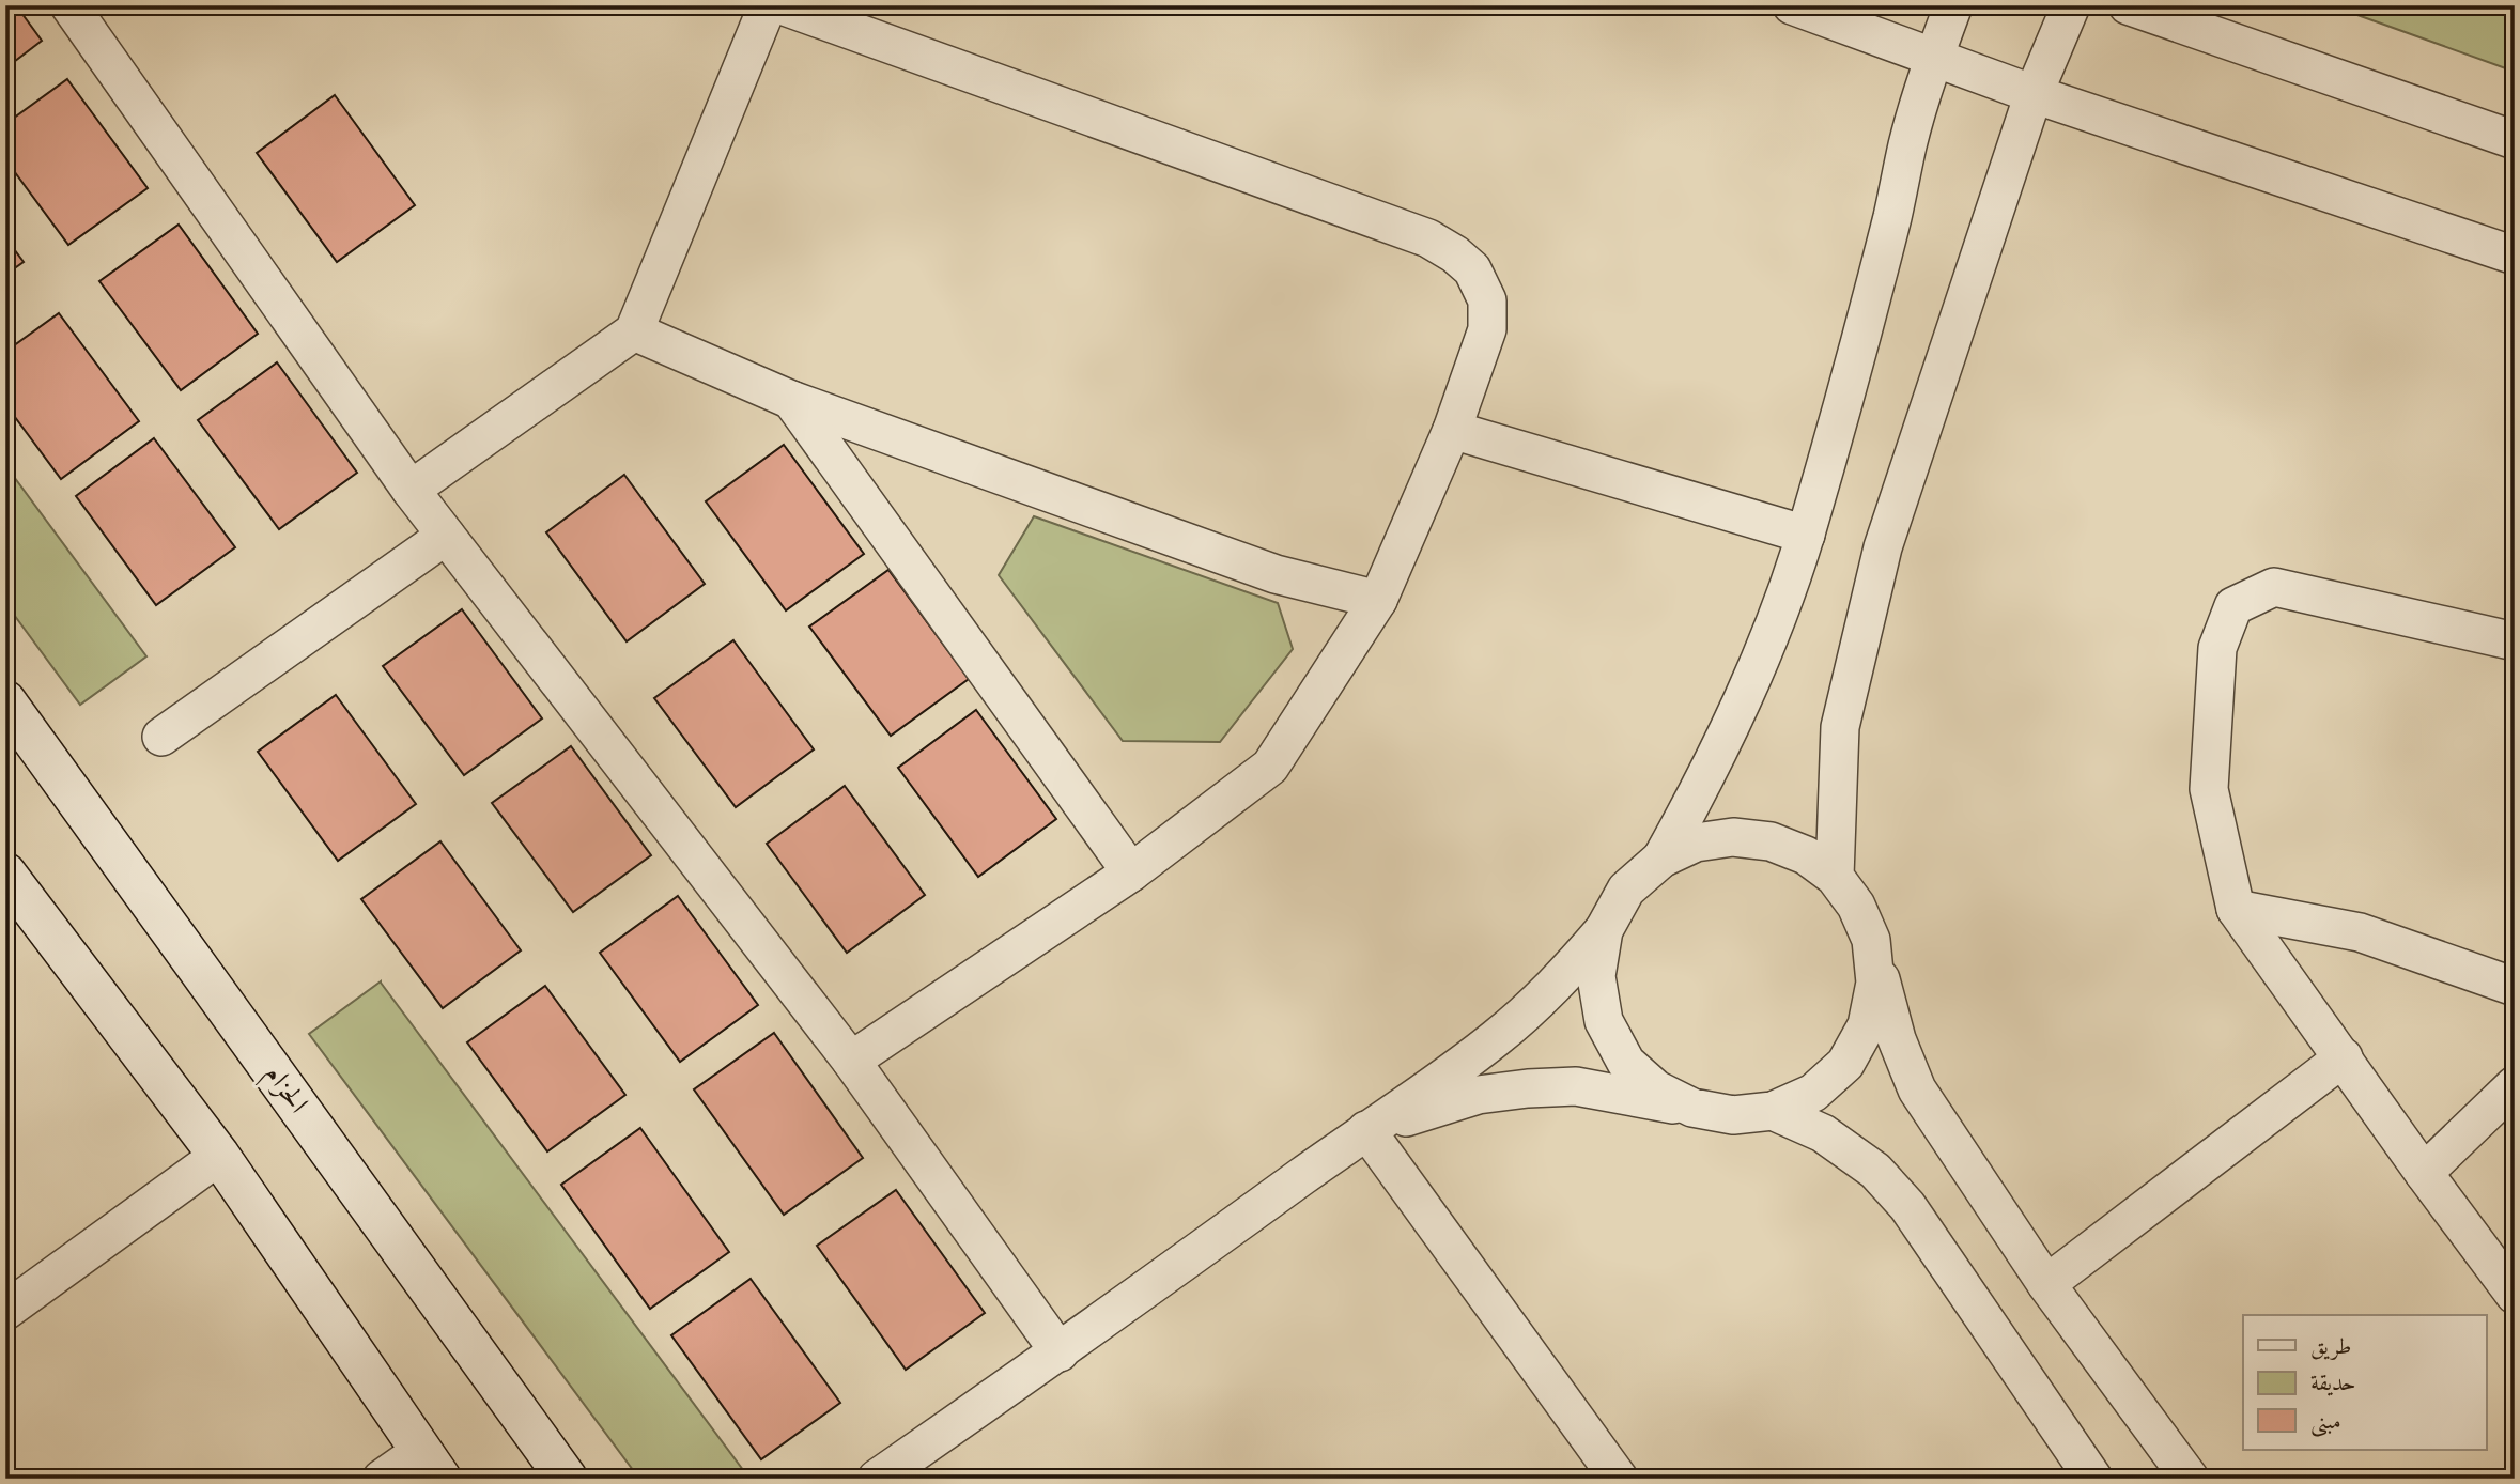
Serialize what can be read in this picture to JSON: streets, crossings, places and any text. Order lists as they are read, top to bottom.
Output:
{
  "streets": {
    "main road": ["الحزام"]
  },
  "legend": ["طريق", "حديقة", "مبنى"]
}
